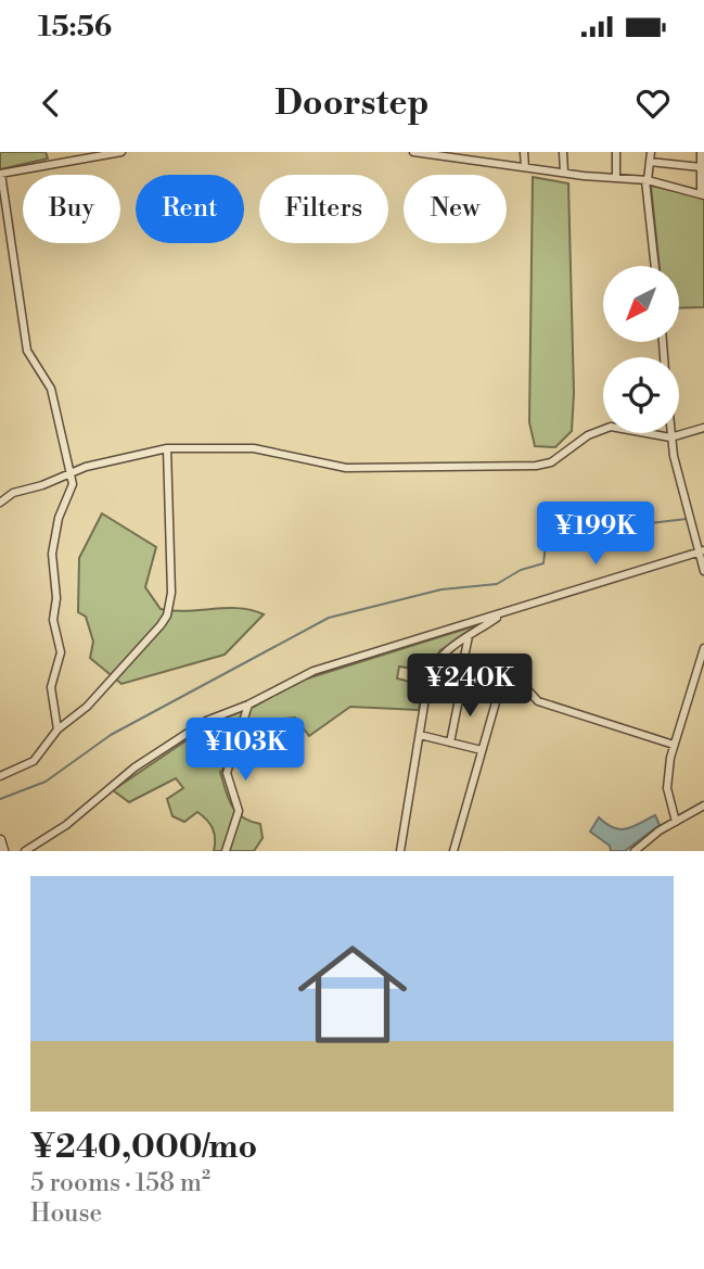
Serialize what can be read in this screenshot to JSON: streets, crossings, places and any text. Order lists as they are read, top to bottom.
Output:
{
  "north": "bottom left",
  "page": {
    "status": "15:56",
    "header": "Doorstep",
    "chip": [
      "Buy",
      "Rent",
      "Filters",
      "New"
    ],
    "price": ["¥199K", "¥240K", "¥103K"],
    "list": [
      {
        "name": "¥240,000/mo",
        "note": "5 rooms · 158 m² · House"
      }
    ]
  }
}
